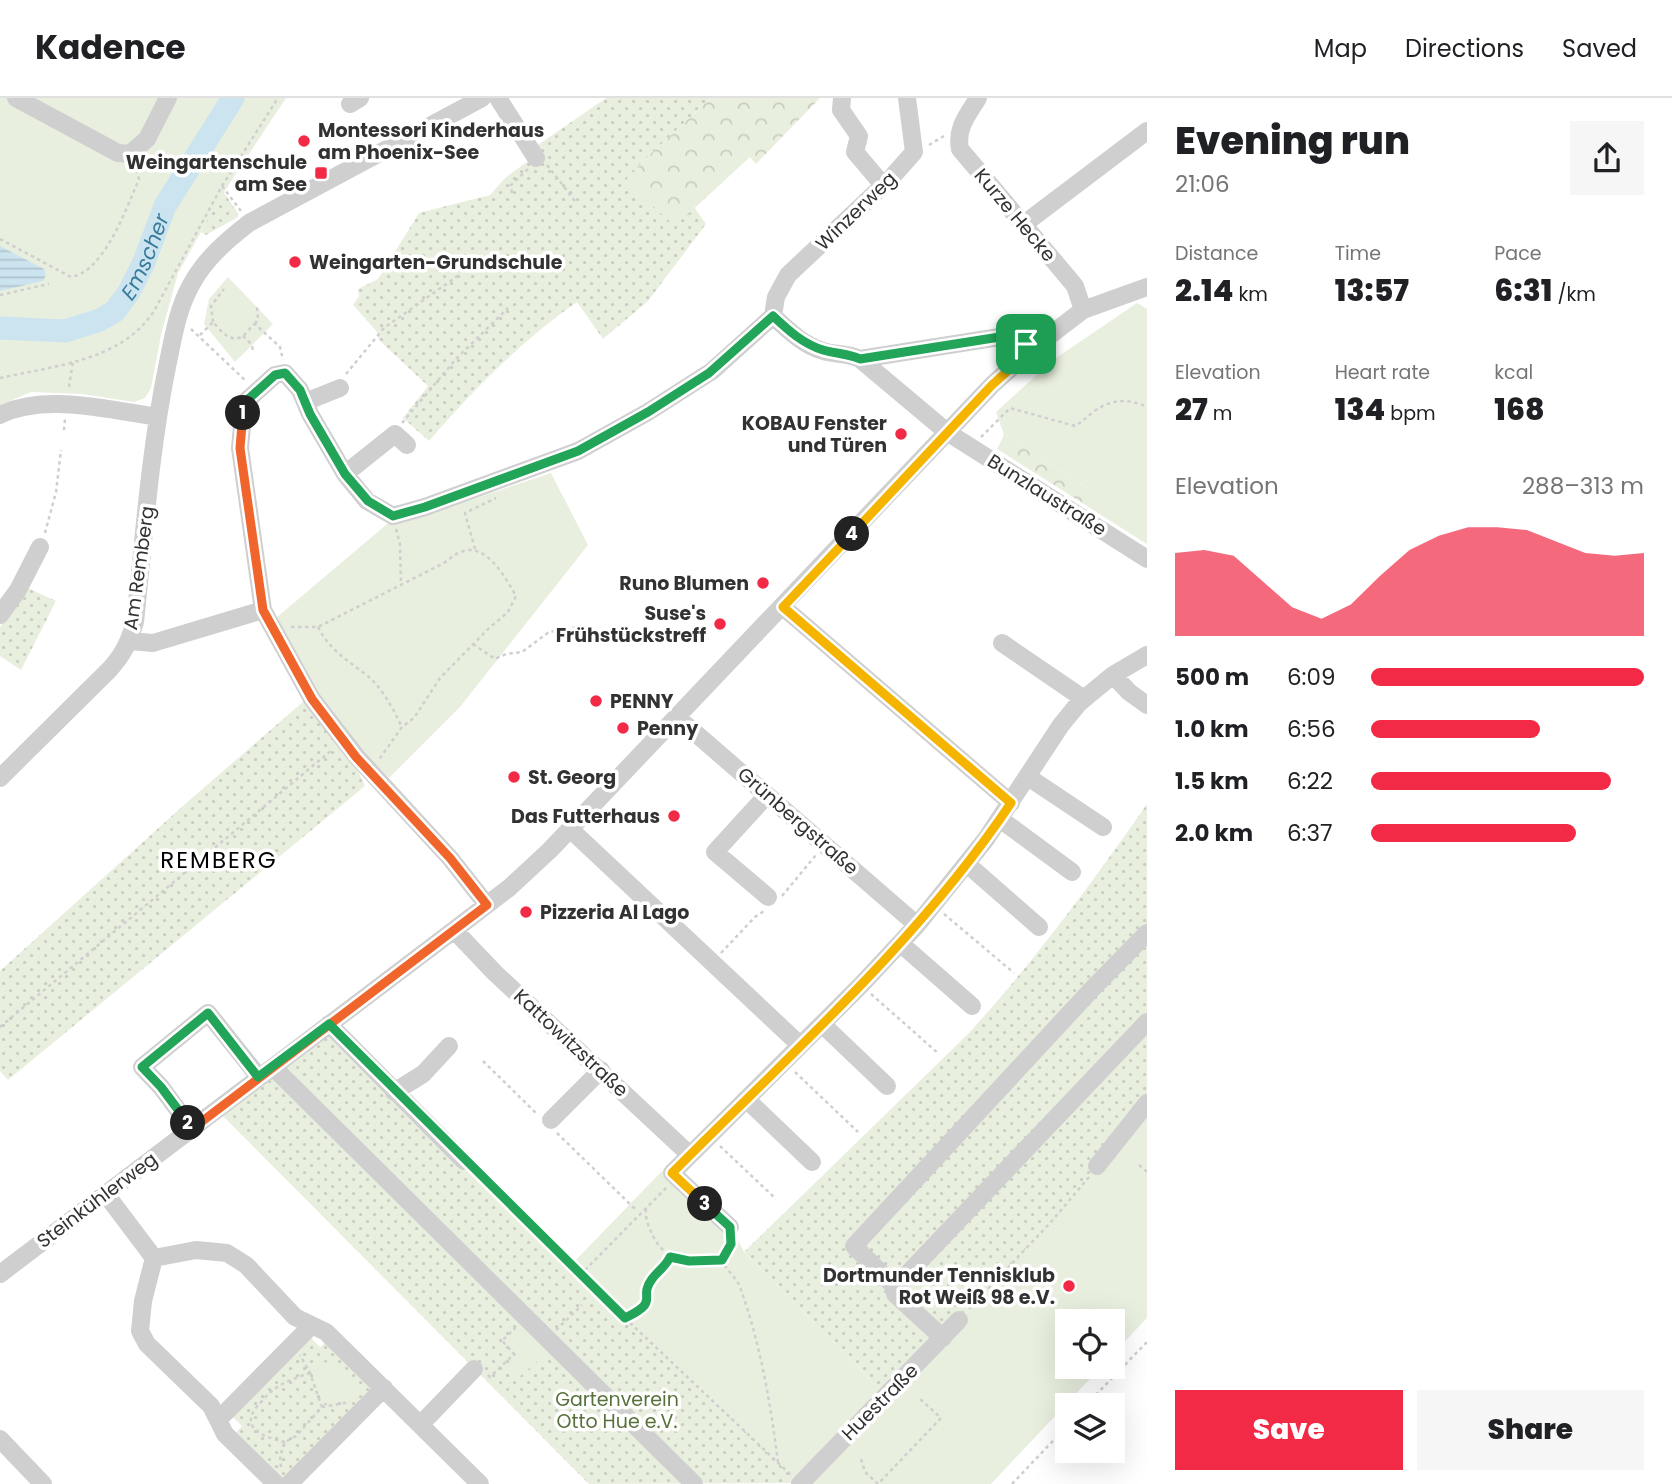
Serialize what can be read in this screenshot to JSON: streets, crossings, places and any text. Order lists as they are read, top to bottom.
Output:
{
  "streets": {
    "street": [
      "Winzerweg",
      "Kurze Hecke",
      "Bunzlaustraße",
      "Am Remberg",
      "Grünbergstraße",
      "Kattowitzstraße",
      "Steinkühlerweg",
      "Huestraße"
    ]
  },
  "crossings": [
    ["Kurze Hecke", "Steinkühlerweg"],
    ["Bunzlaustraße", "Steinkühlerweg"],
    ["Grünbergstraße", "Steinkühlerweg"],
    ["Kattowitzstraße", "Steinkühlerweg"]
  ],
  "districts": ["REMBERG"],
  "water": ["Emscher"],
  "parks": ["Gartenverein Otto Hue e.V."],
  "places": {
    "other": [
      "Montessori Kinderhaus am Phoenix-See",
      "Weingarten-Grundschule",
      "KOBAU Fenster und Türen",
      "Runo Blumen",
      "Suse's Frühstückstreff",
      "PENNY",
      "Penny",
      "St. Georg",
      "Das Futterhaus",
      "Pizzeria Al Lago",
      "Dortmunder Tennisklub Rot Weiß 98 e.V."
    ],
    "transit": ["Weingartenschule am See"]
  },
  "page": {
    "header": "Kadence",
    "nav": ["Map", "Directions", "Saved"],
    "heading": ["Evening run", "21:06"],
    "stats": [
      ["Distance", "2.14 km"],
      ["Time", "13:57"],
      ["Pace", "6:31 /km"],
      ["Elevation", "27 m"],
      ["Heart rate", "134 bpm"],
      ["kcal", "168"]
    ],
    "pins": [
      "1",
      "4",
      "2",
      "3"
    ],
    "chart": ["Elevation", "288–313 m"],
    "list": [
      {
        "name": "500 m",
        "note": "6:09"
      },
      {
        "name": "1.0 km",
        "note": "6:56"
      },
      {
        "name": "1.5 km",
        "note": "6:22"
      },
      {
        "name": "2.0 km",
        "note": "6:37"
      }
    ],
    "buttons": ["Save", "Share"]
  }
}
